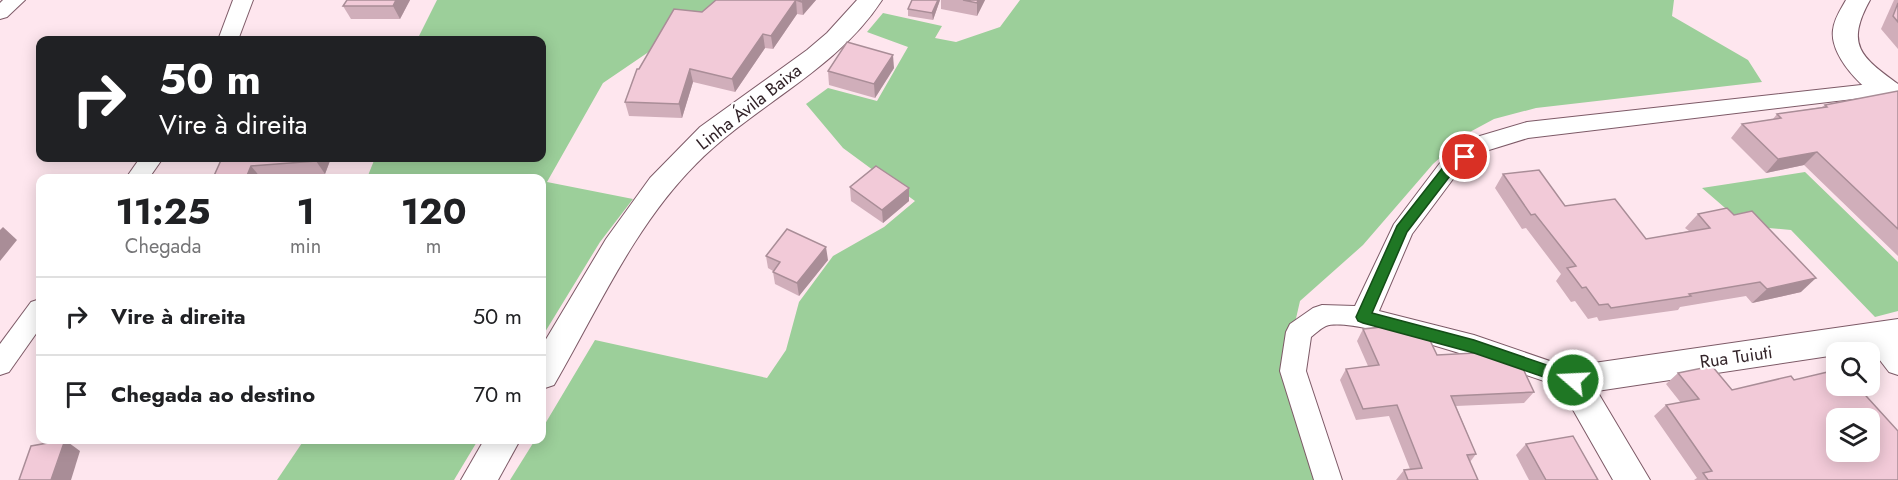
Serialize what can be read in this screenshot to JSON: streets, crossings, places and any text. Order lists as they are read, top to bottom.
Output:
{
  "streets": {
    "street": ["Linha Ávila Baixa", "Rua Tuiuti"]
  },
  "page": {
    "turn": ["50 m", "Vire à direita"],
    "eta": [
      "11:25",
      "Chegada",
      "1",
      "min",
      "120",
      "m"
    ],
    "list": [
      {
        "name": "Vire à direita",
        "value": "50 m"
      },
      {
        "name": "Chegada ao destino",
        "value": "70 m"
      }
    ]
  }
}
